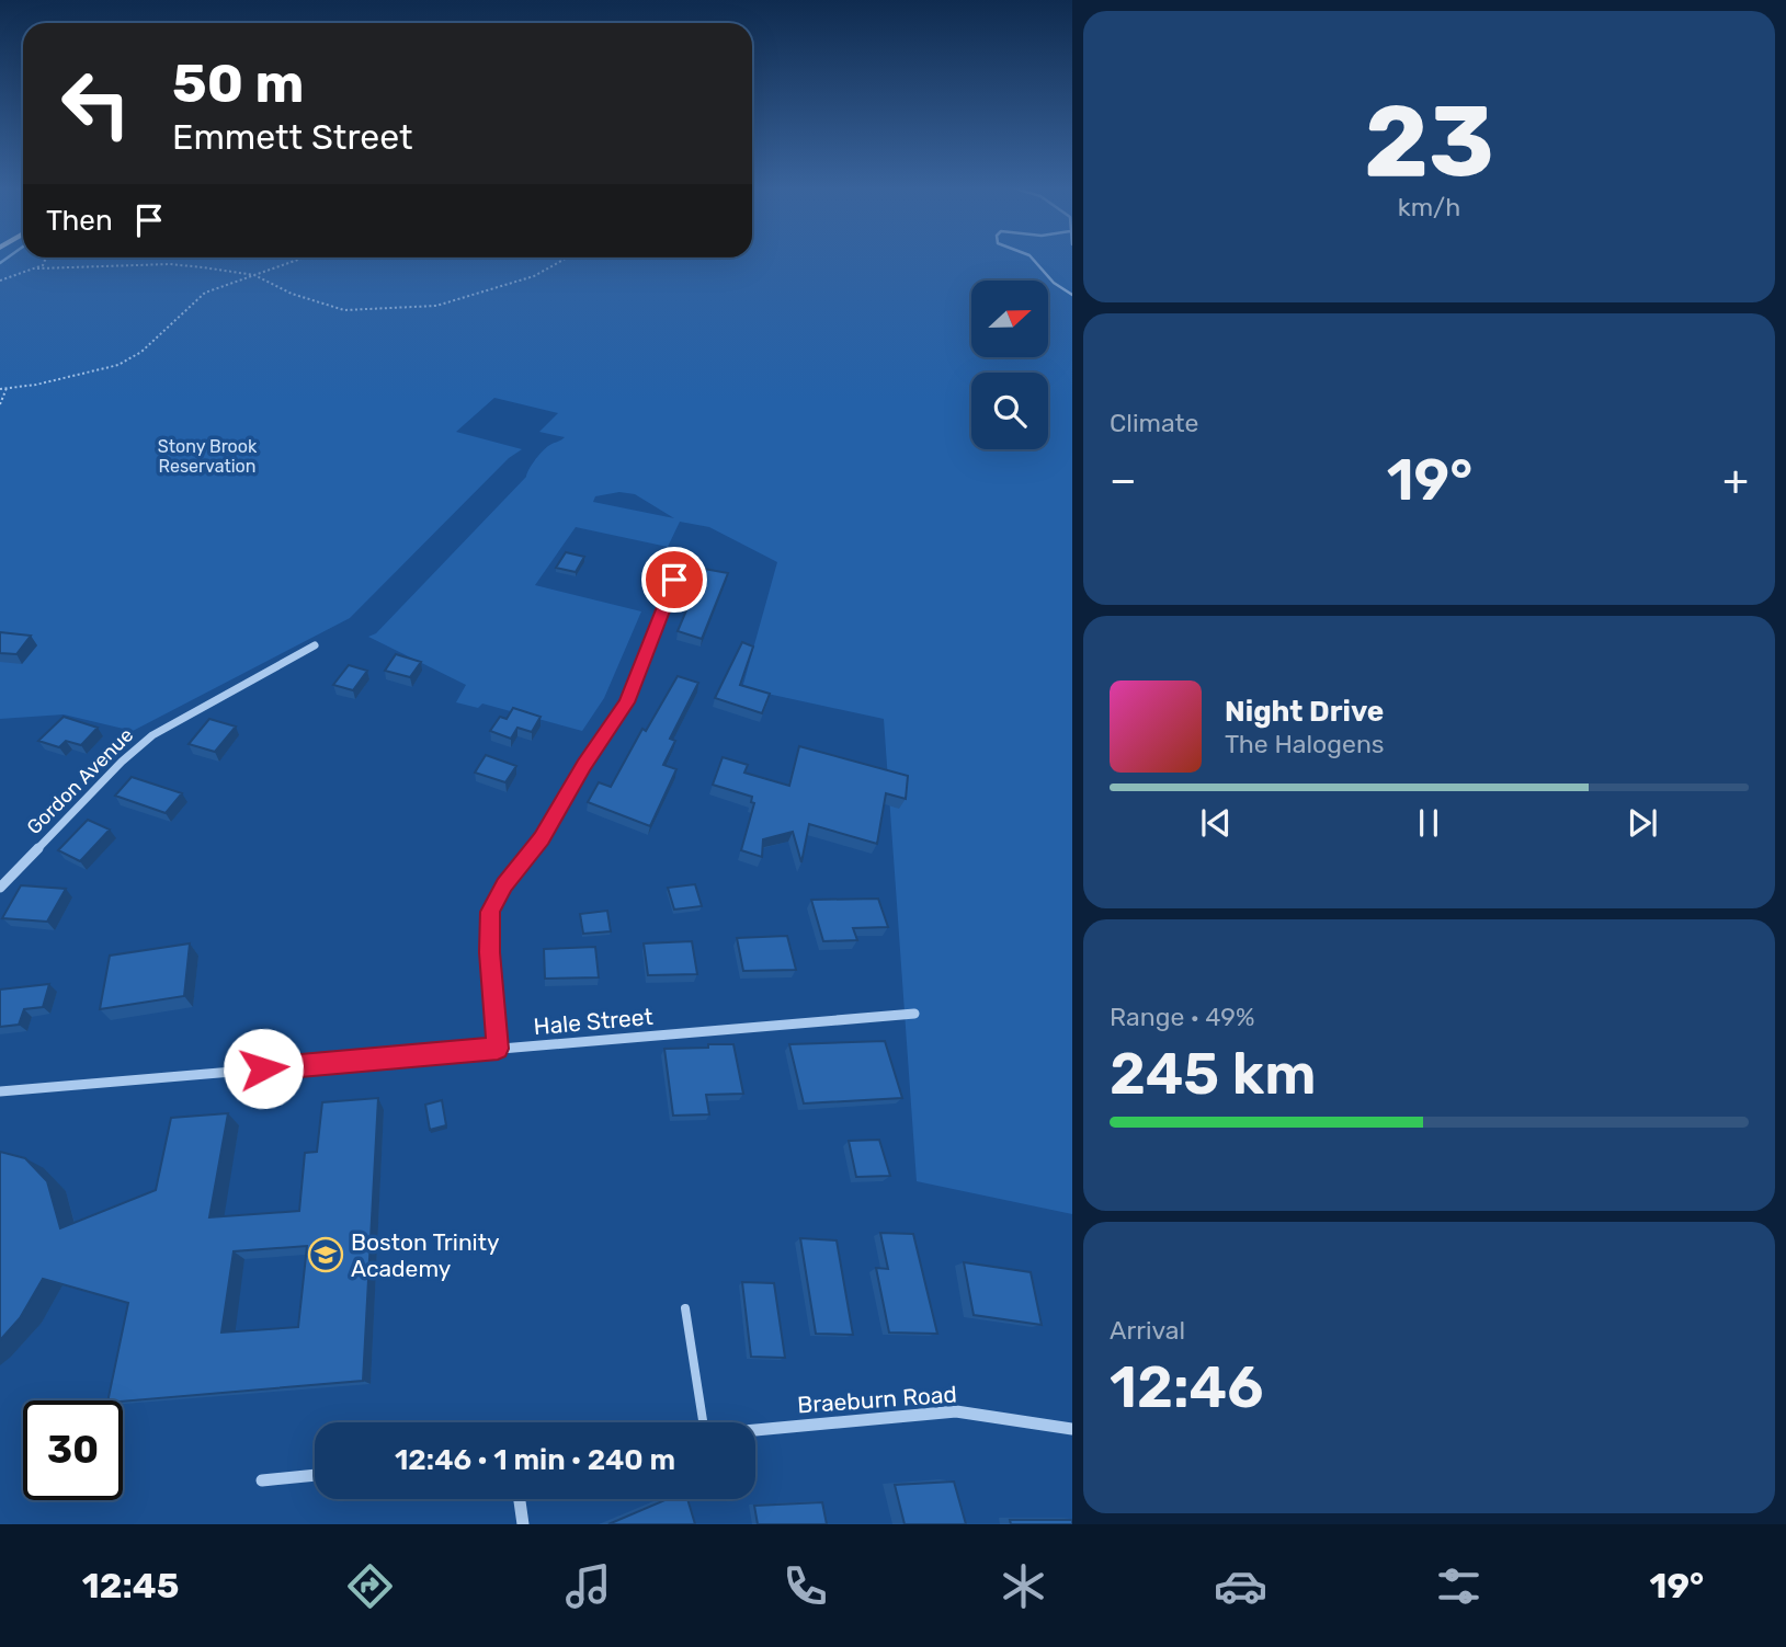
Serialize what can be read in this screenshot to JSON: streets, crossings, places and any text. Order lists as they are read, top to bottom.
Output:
{
  "streets": {
    "street": ["Gordon Avenue", "Hale Street", "Braeburn Road"]
  },
  "parks": ["Stony Brook Reservation"],
  "places": {
    "school or university": ["Boston Trinity Academy"]
  },
  "north": "right",
  "page": {
    "tile": [
      ["23", "km/h"],
      "Climate",
      ["Range · 49%", "245 km"],
      ["Arrival", "12:46"]
    ],
    "turn": ["50 m", "Emmett Street"],
    "then": "Then",
    "heat": ["−", "19°", "+"],
    "song": ["Night Drive", "The Halogens"],
    "limit": "30",
    "trip": "12:46 · 1 min · 240 m",
    "tabs": ["12:45", "19°"]
  }
}
